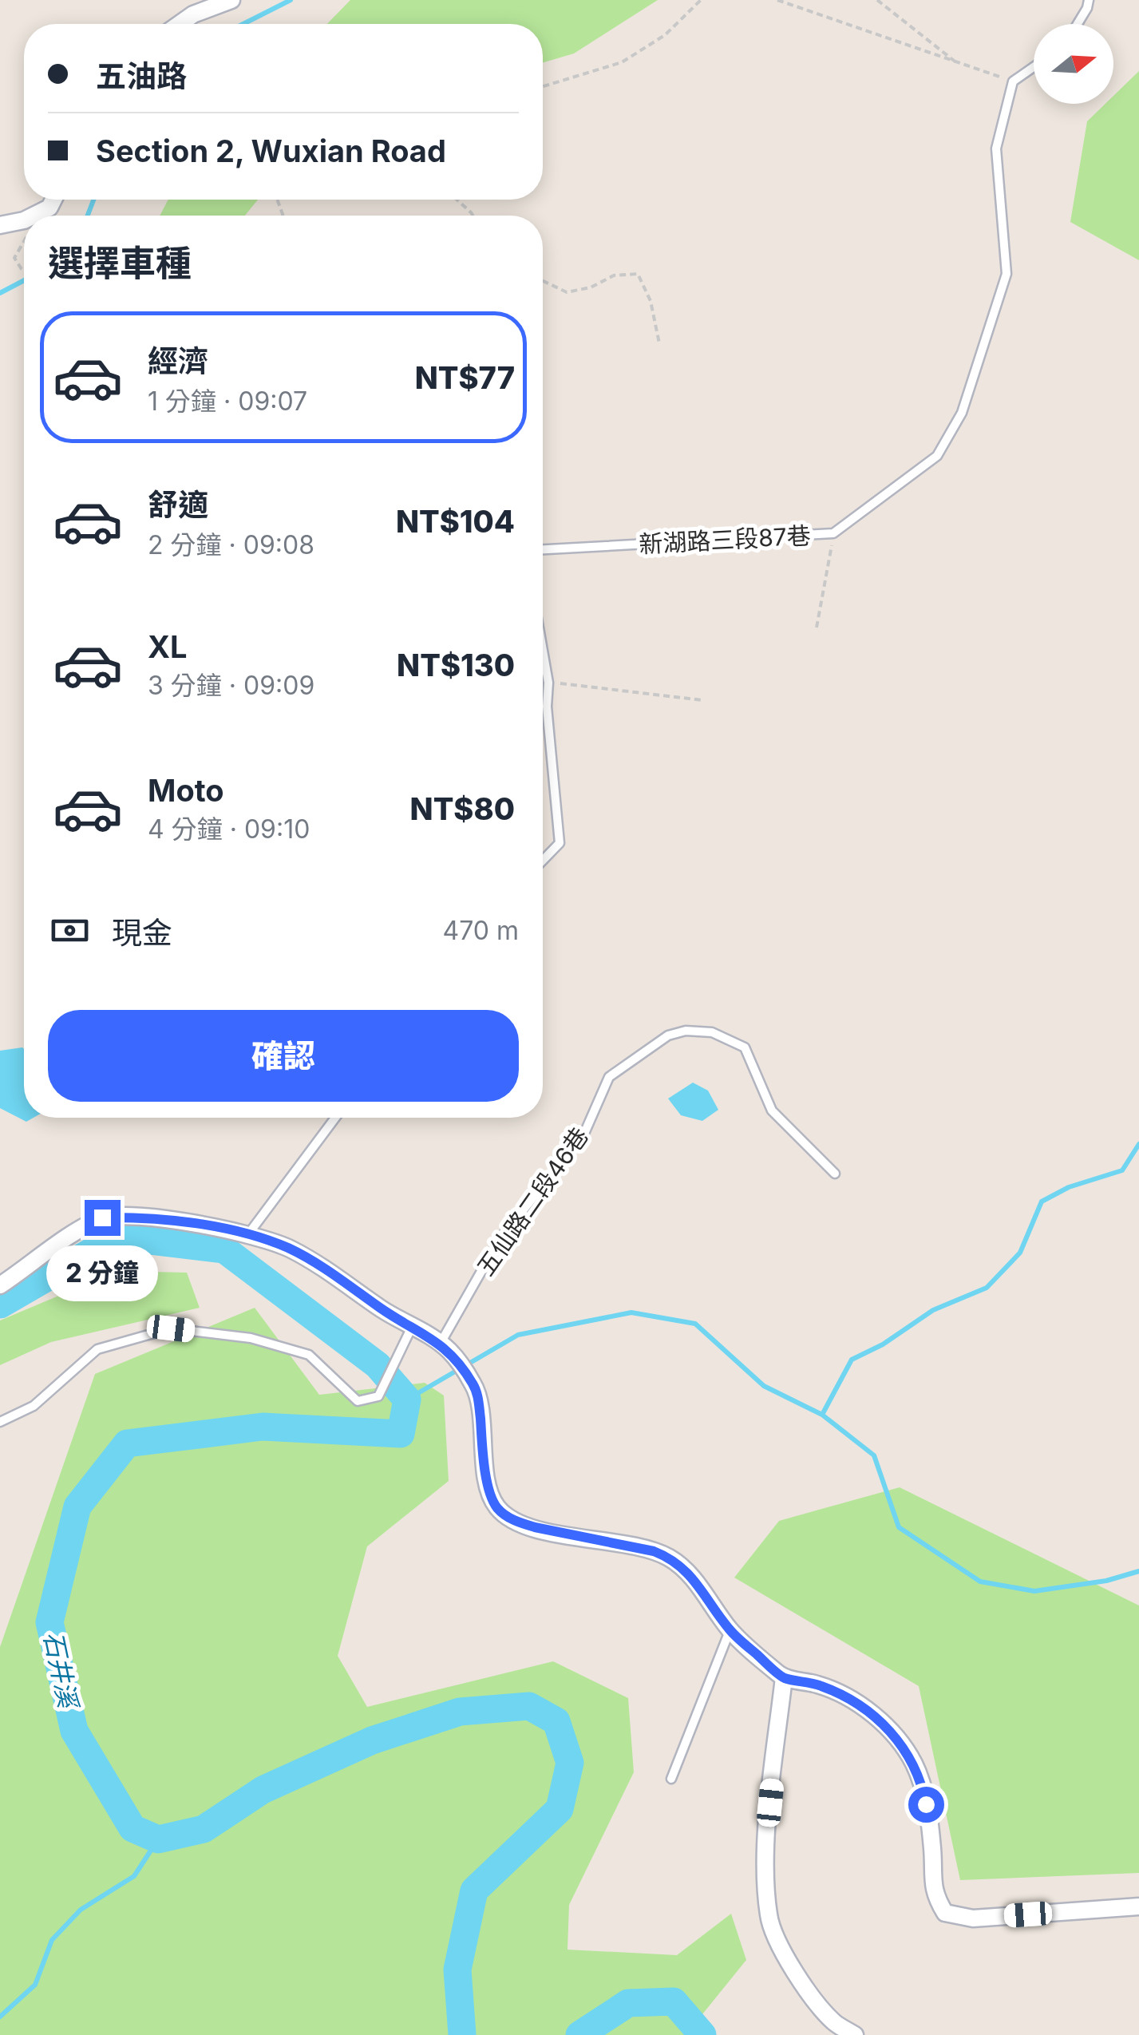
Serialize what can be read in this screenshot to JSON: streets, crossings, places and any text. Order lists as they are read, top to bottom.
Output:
{
  "streets": {
    "lane": ["新湖路三段87巷", "五仙路二段46巷"]
  },
  "water": ["石井溪"],
  "north": "right",
  "page": {
    "banner": ["五油路", "Section 2, Wuxian Road"],
    "heading": "選擇車種",
    "list": [
      {
        "name": "經濟",
        "note": "1 分鐘 · 09:07",
        "value": "NT$77"
      },
      {
        "name": "舒適",
        "note": "2 分鐘 · 09:08",
        "value": "NT$104"
      },
      {
        "name": "XL",
        "note": "3 分鐘 · 09:09",
        "value": "NT$130"
      },
      {
        "name": "Moto",
        "note": "4 分鐘 · 09:10",
        "value": "NT$80"
      }
    ],
    "pay": ["現金", "470 m"],
    "buttons": "確認",
    "bubble": "2 分鐘"
  }
}
